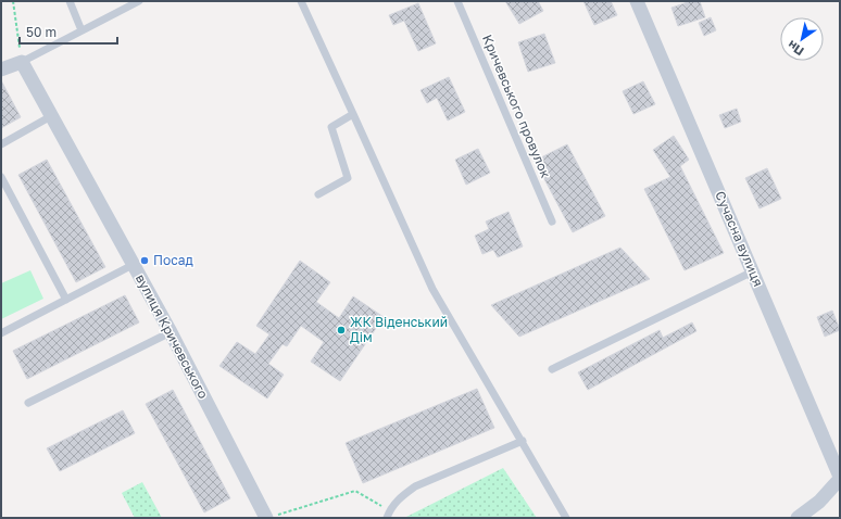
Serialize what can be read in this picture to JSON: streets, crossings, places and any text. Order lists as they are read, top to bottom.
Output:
{
  "streets": {
    "street": ["Сучасна вулиця", "вулиця Кричевського"],
    "lane": ["Кричевського провулок"]
  },
  "places": ["Посад", "ЖК Віденський Дім"],
  "scale_bar": "50 m",
  "north": "bottom left"
}
